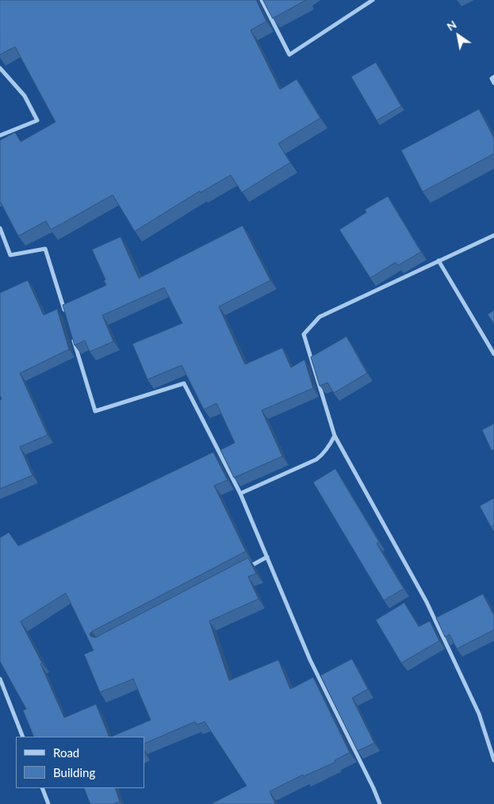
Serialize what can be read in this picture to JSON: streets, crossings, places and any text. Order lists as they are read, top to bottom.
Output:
{
  "legend": ["Road", "Building"],
  "north": "top left"
}
